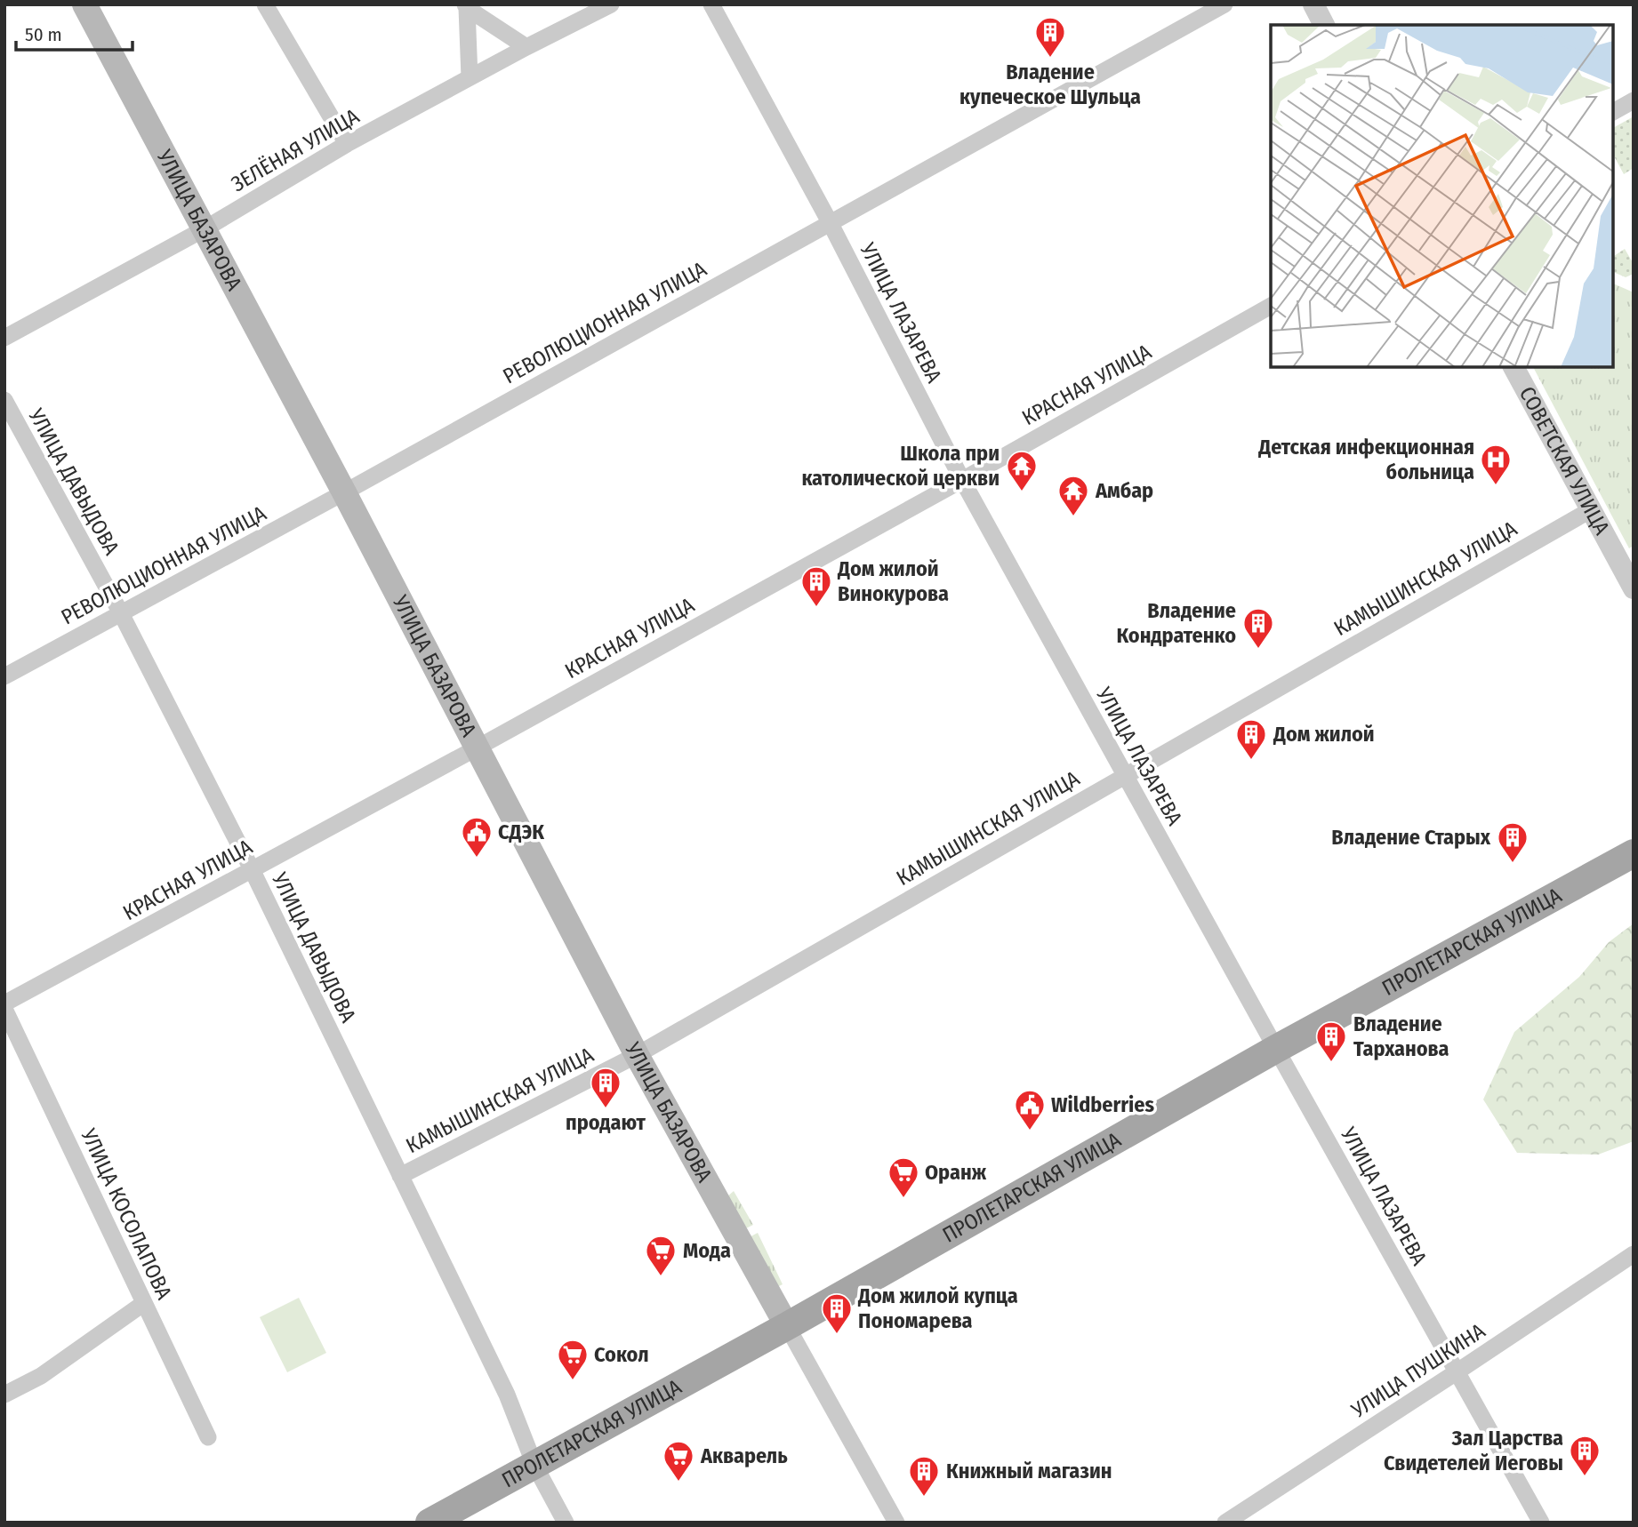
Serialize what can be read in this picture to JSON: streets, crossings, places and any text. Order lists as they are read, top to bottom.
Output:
{
  "streets": {
    "main road": ["УЛИЦА БАЗАРОВА", "ПРОЛЕТАРСКАЯ УЛИЦА"],
    "street": [
      "ЗЕЛЁНАЯ УЛИЦА",
      "УЛИЦА ЛАЗАРЕВА",
      "РЕВОЛЮЦИОННАЯ УЛИЦА",
      "КРАСНАЯ УЛИЦА",
      "СОВЕТСКАЯ УЛИЦА",
      "УЛИЦА ДАВЫДОВА",
      "КАМЫШИНСКАЯ УЛИЦА",
      "УЛИЦА КОСОЛАПОВА",
      "УЛИЦА ПУШКИНА"
    ]
  },
  "crossings": [
    ["ЗЕЛЁНАЯ УЛИЦА", "УЛИЦА БАЗАРОВА"],
    ["УЛИЦА БАЗАРОВА", "РЕВОЛЮЦИОННАЯ УЛИЦА"],
    ["УЛИЦА БАЗАРОВА", "КРАСНАЯ УЛИЦА"],
    ["УЛИЦА БАЗАРОВА", "КАМЫШИНСКАЯ УЛИЦА"],
    ["УЛИЦА БАЗАРОВА", "ПРОЛЕТАРСКАЯ УЛИЦА"],
    ["УЛИЦА ЛАЗАРЕВА", "РЕВОЛЮЦИОННАЯ УЛИЦА"],
    ["УЛИЦА ЛАЗАРЕВА", "КРАСНАЯ УЛИЦА"],
    ["УЛИЦА ЛАЗАРЕВА", "КАМЫШИНСКАЯ УЛИЦА"],
    ["УЛИЦА ЛАЗАРЕВА", "ПРОЛЕТАРСКАЯ УЛИЦА"],
    ["УЛИЦА ЛАЗАРЕВА", "УЛИЦА ПУШКИНА"],
    ["РЕВОЛЮЦИОННАЯ УЛИЦА", "УЛИЦА ДАВЫДОВА"],
    ["КРАСНАЯ УЛИЦА", "УЛИЦА ДАВЫДОВА"],
    ["СОВЕТСКАЯ УЛИЦА", "КАМЫШИНСКАЯ УЛИЦА"],
    ["УЛИЦА ДАВЫДОВА", "КАМЫШИНСКАЯ УЛИЦА"],
    ["УЛИЦА ДАВЫДОВА", "ПРОЛЕТАРСКАЯ УЛИЦА"]
  ],
  "places": {
    "building": [
      "Владение купеческое Шульца",
      "Дом жилой Винокурова",
      "Владение Кондратенко",
      "Дом жилой",
      "Владение Старых",
      "Владение Тарханова",
      "продают",
      "Дом жилой купца Пономарева",
      "Зал Царства Свидетелей Иеговы",
      "Книжный магазин"
    ],
    "hospital": ["Детская инфекционная больница"],
    "temple": ["Школа при католической церкви", "Амбар"],
    "public building": ["СДЭК", "Wildberries"],
    "supermarket": [
      "Оранж",
      "Мода",
      "Сокол",
      "Акварель"
    ]
  },
  "scale_bar": "50 m"
}
